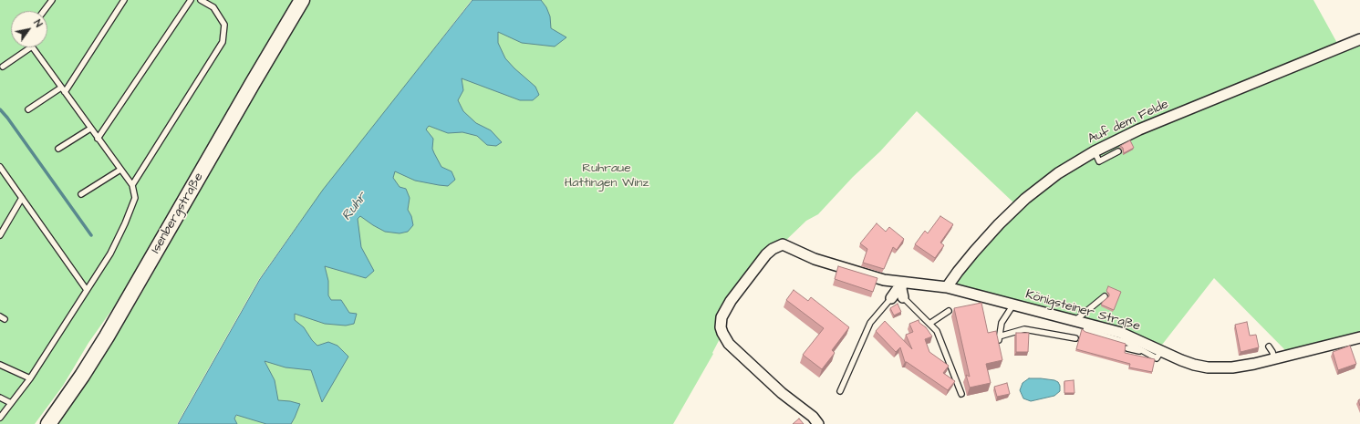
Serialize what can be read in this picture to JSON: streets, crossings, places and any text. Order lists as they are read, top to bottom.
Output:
{
  "streets": {
    "main road": ["Isenbergstraße"],
    "street": ["Auf dem Felde", "Königsteiner Straße"]
  },
  "crossings": [
    ["Auf dem Felde", "Königsteiner Straße"]
  ],
  "water": ["Ruhr"],
  "parks": ["Ruhraue Hattingen Winz"],
  "north": "top right"
}
